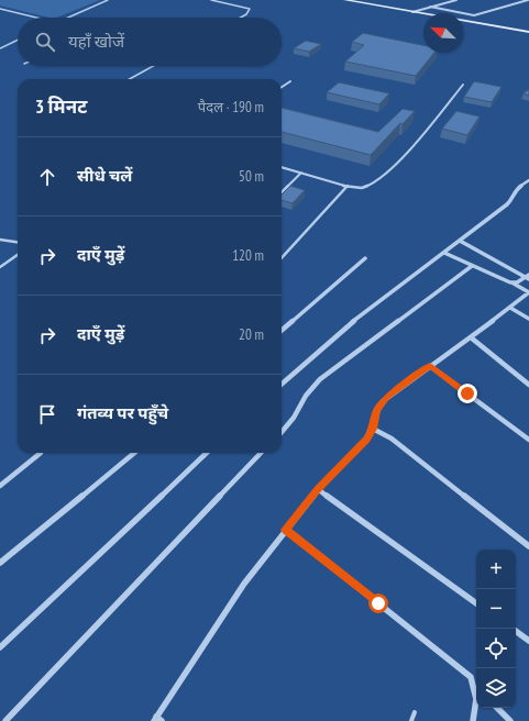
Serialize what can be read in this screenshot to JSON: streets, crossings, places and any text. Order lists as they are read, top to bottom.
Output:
{
  "north": "top left",
  "page": {
    "search": "यहाँ खोजें",
    "heading": ["3 मिनट", "पैदल · 190 m"],
    "list": [
      ["सीधे चलें", "50 m"],
      ["दाएँ मुड़ें", "120 m"],
      ["दाएँ मुड़ें", "20 m"],
      "गंतव्य पर पहुँचे"
    ],
    "map_buttons": ["+", "−"]
  }
}
